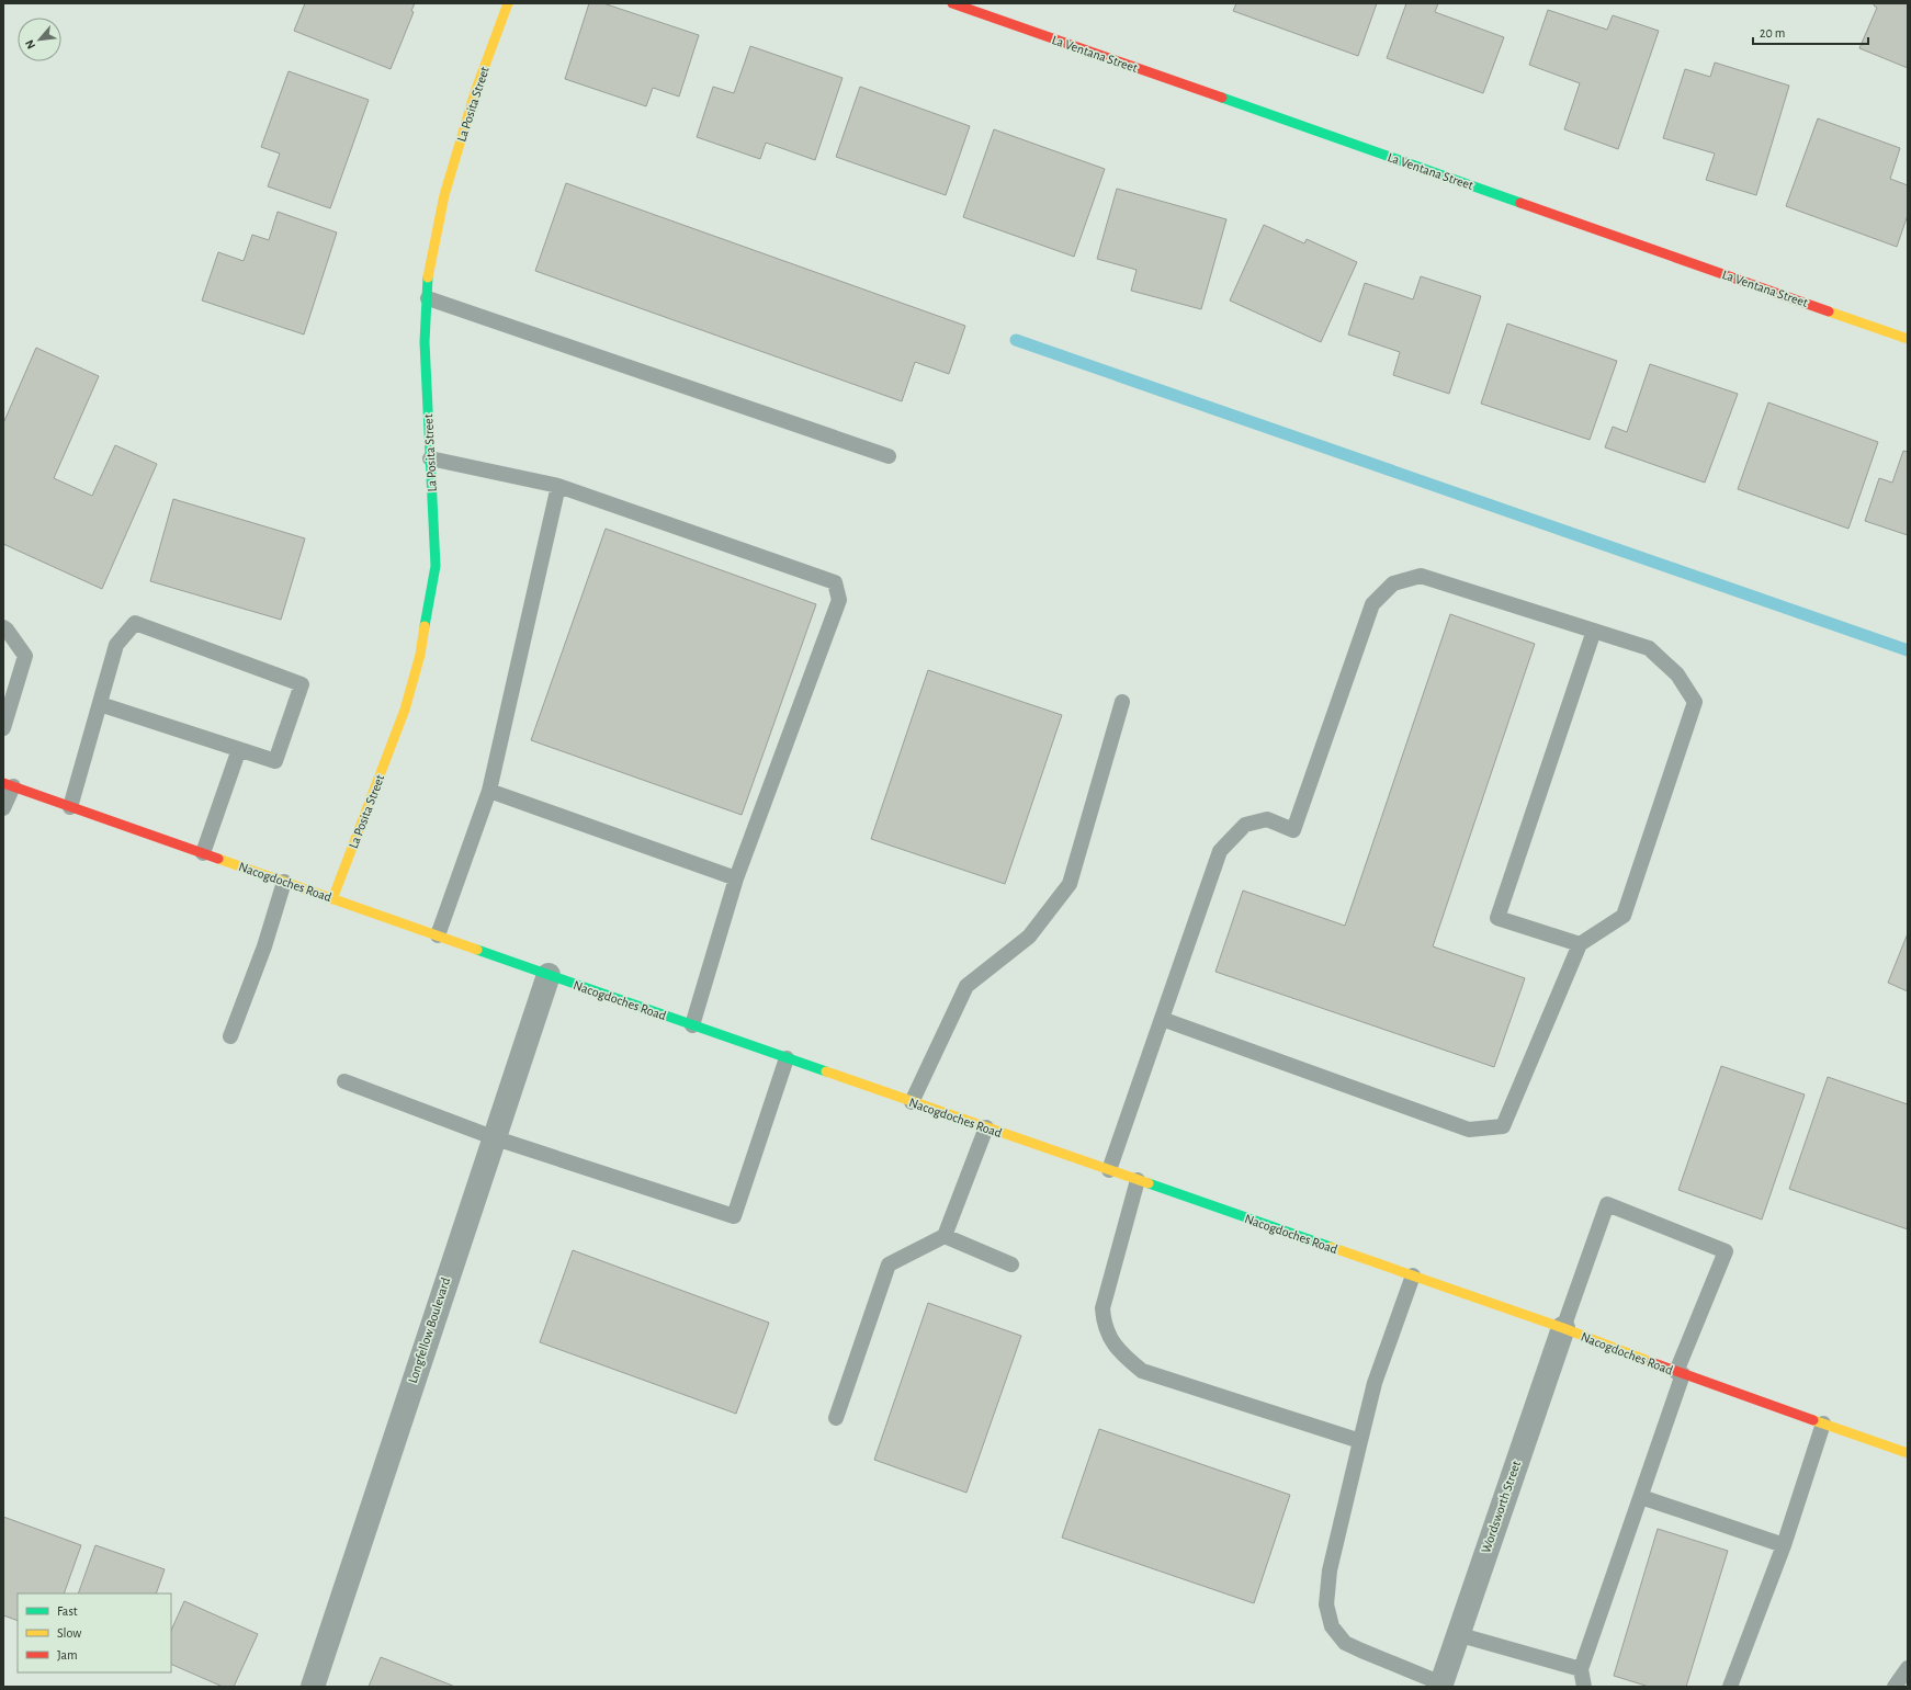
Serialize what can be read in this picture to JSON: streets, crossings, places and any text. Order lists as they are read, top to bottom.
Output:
{
  "streets": {
    "main road": ["La Ventana Street", "La Posita Street", "Nacogdoches Road"],
    "street": ["Longfellow Boulevard", "Wordsworth Street"]
  },
  "crossings": [
    ["La Posita Street", "Nacogdoches Road"],
    ["Nacogdoches Road", "Longfellow Boulevard"],
    ["Nacogdoches Road", "Wordsworth Street"]
  ],
  "legend": ["Fast", "Slow", "Jam"],
  "scale_bar": "20 m",
  "north": "bottom left"
}
